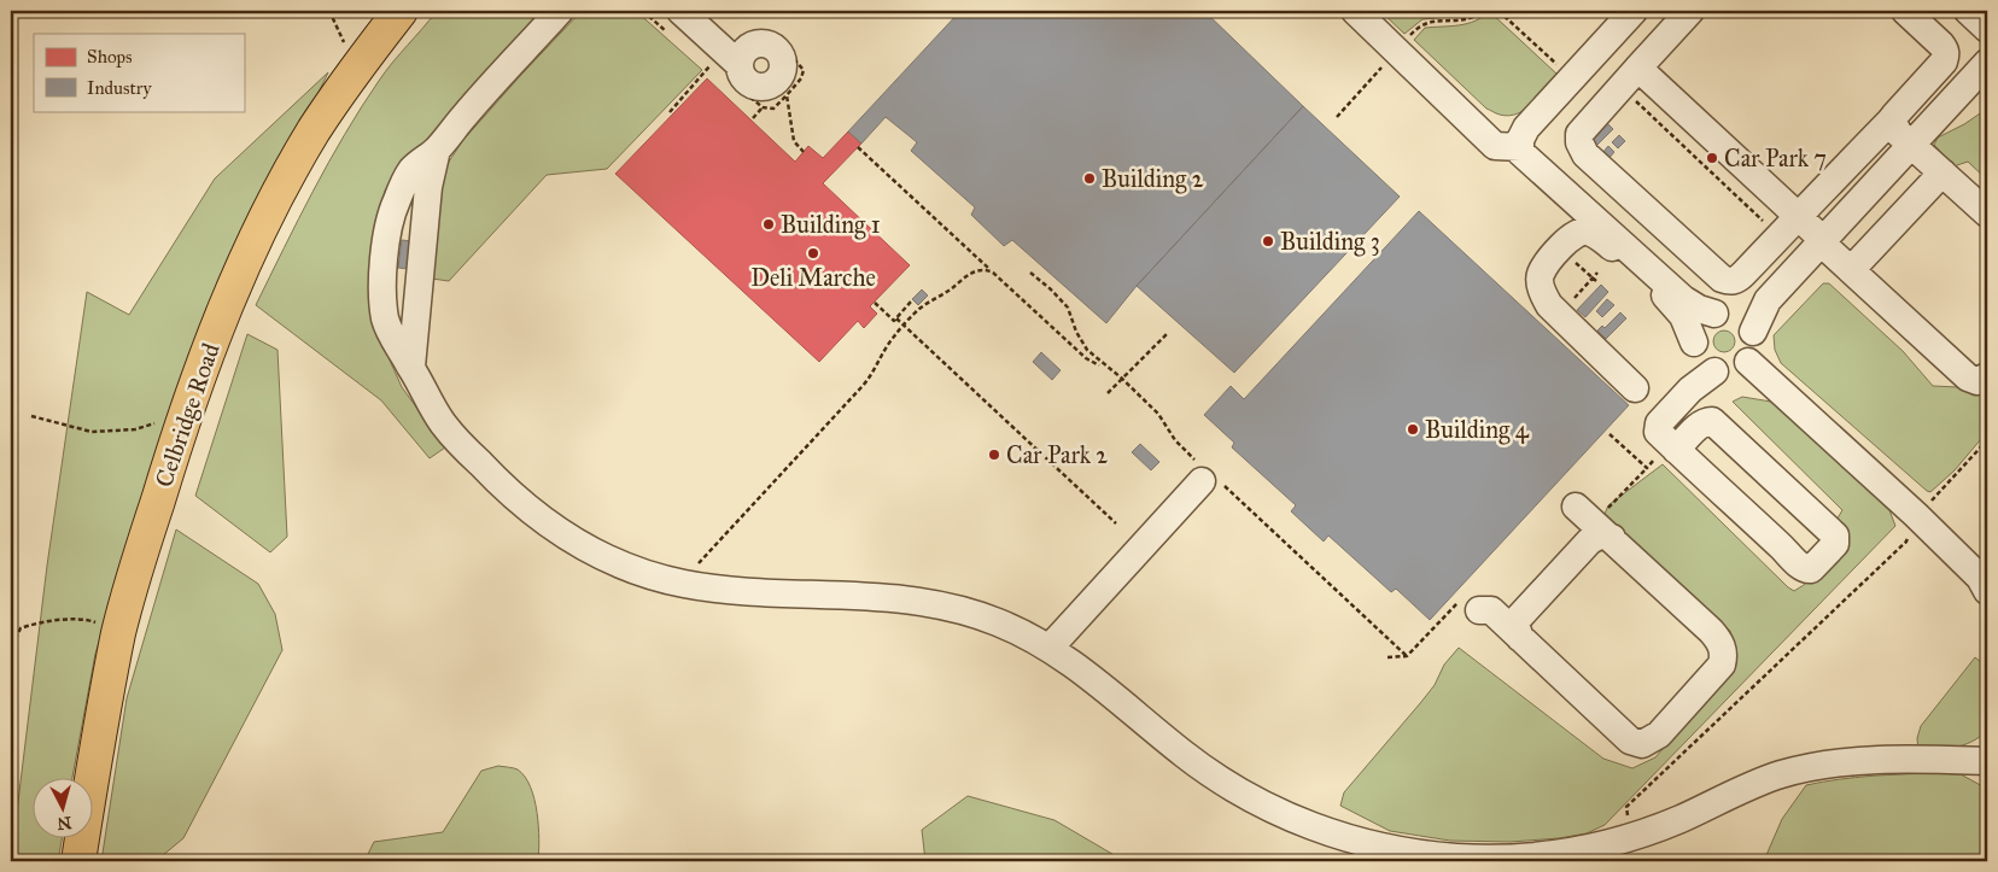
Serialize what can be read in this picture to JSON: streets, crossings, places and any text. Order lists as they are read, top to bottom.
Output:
{
  "streets": {
    "main road": ["Celbridge Road"]
  },
  "places": [
    "Car Park 7",
    "Building 2",
    "Building 1",
    "Building 3",
    "Deli Marche",
    "Building 4",
    "Car Park 2"
  ],
  "legend": ["Shops", "Industry"],
  "north": "bottom"
}
